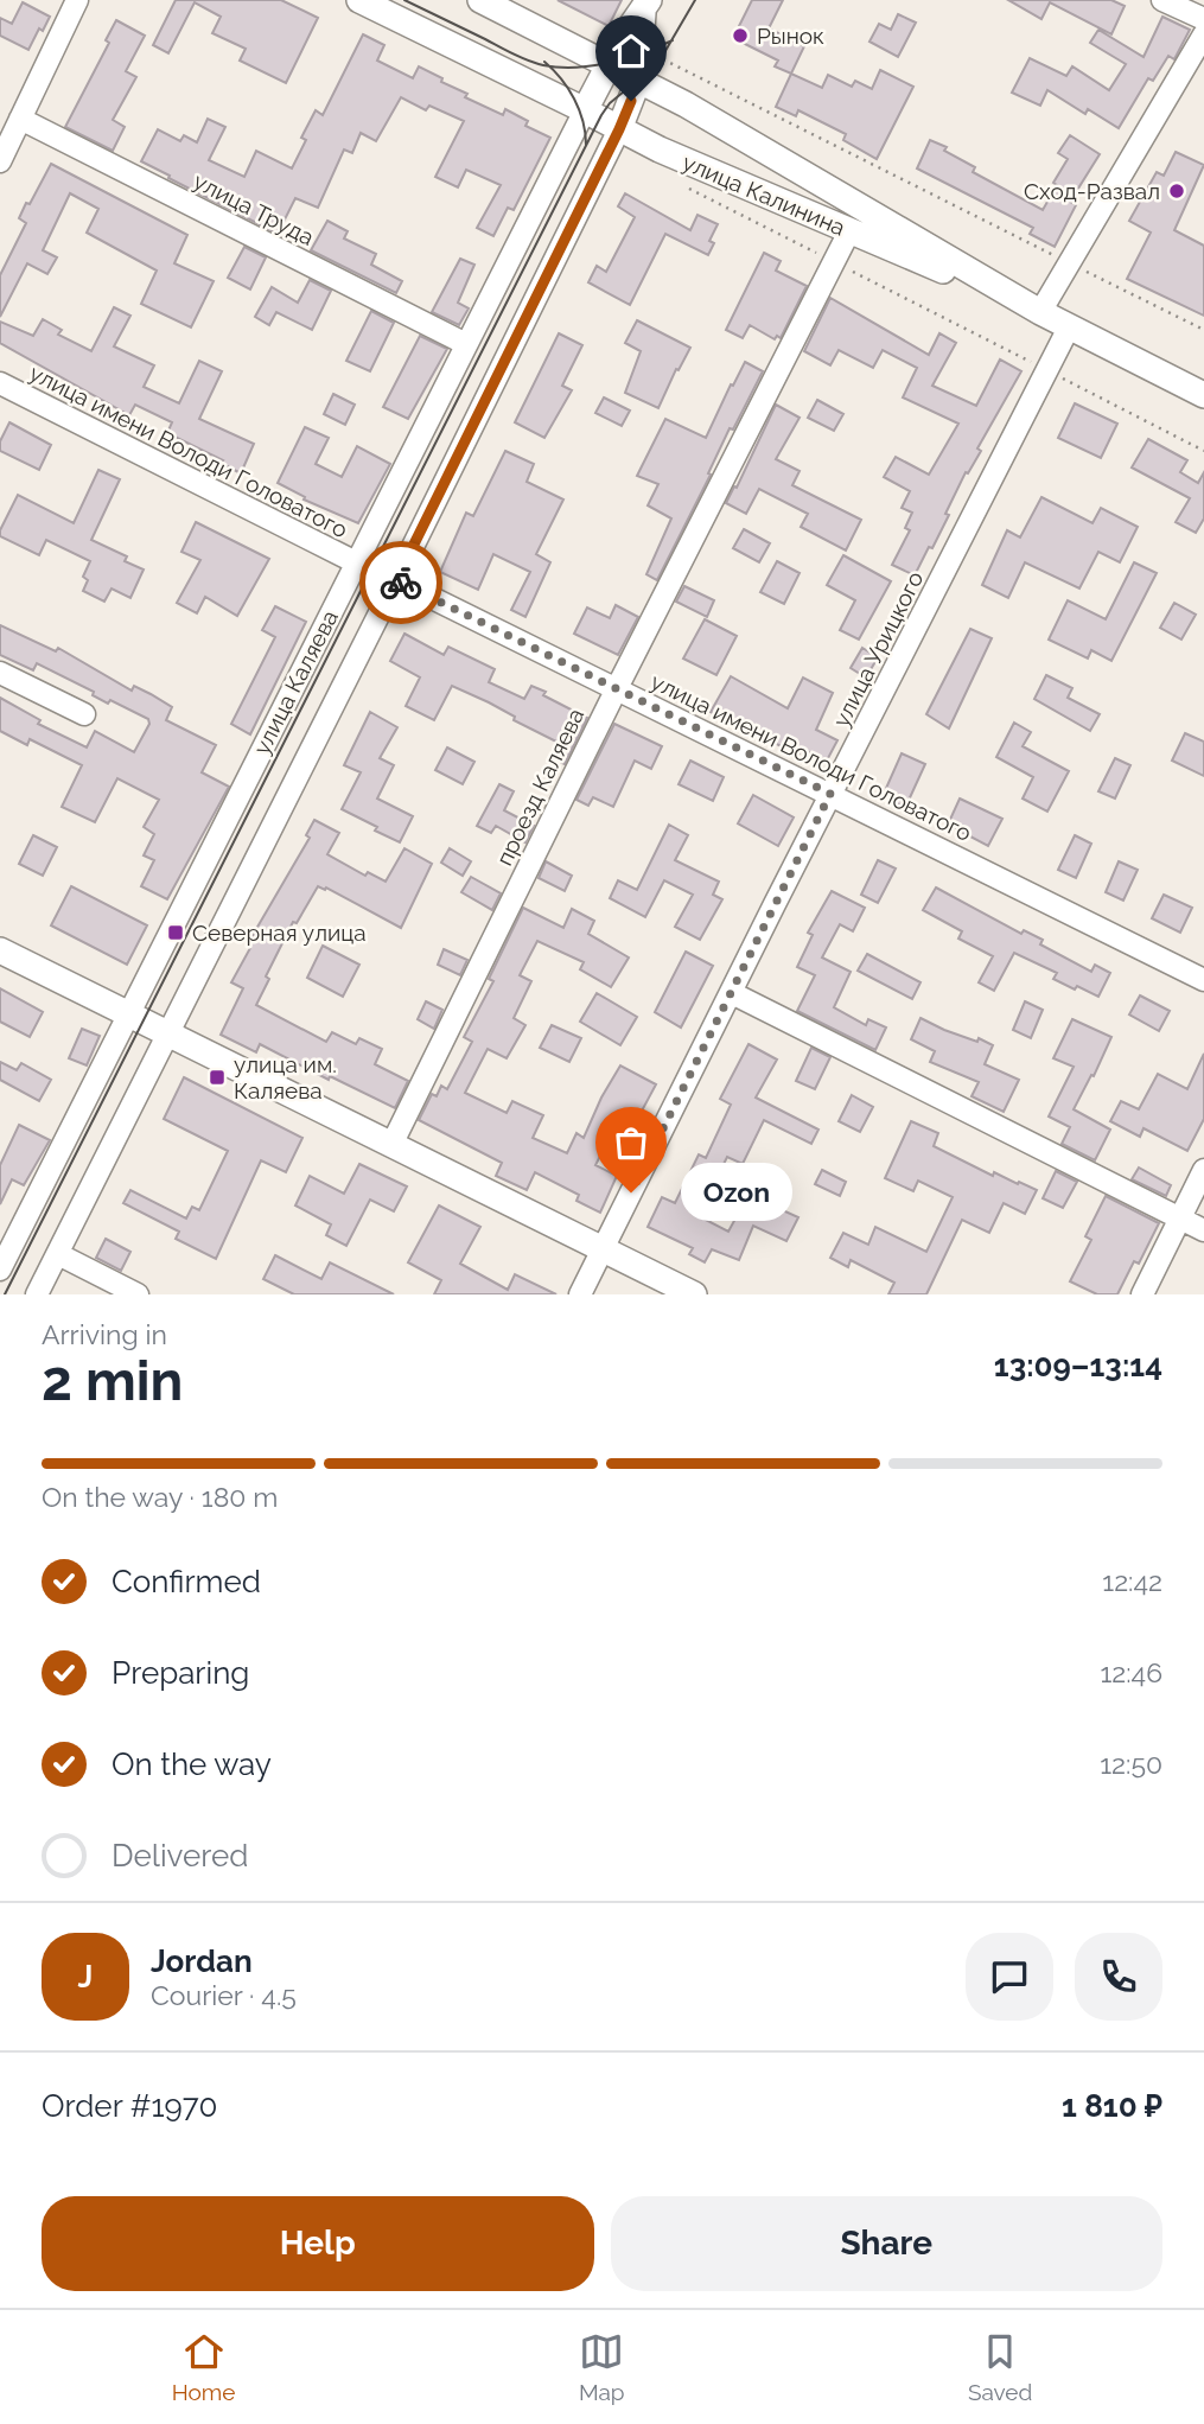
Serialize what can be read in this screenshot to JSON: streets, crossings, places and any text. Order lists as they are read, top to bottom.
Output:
{
  "streets": {
    "main road": ["улица Калинина", "улица Каляева"],
    "street": [
      "улица Труда",
      "улица имени Володи Головатого",
      "улица Урицкого",
      "проезд Каляева"
    ]
  },
  "crossings": [
    ["улица Калинина", "улица Урицкого"],
    ["улица Калинина", "улица Каляева"],
    ["улица Калинина", "проезд Каляева"],
    ["улица Труда", "улица Каляева"],
    ["улица имени Володи Головатого", "улица Урицкого"],
    ["улица имени Володи Головатого", "улица Каляева"],
    ["улица имени Володи Головатого", "проезд Каляева"]
  ],
  "places": {
    "other": ["Рынок", "Сход-Развал", "Ozon"],
    "transit": ["Северная улица", "улица им. Каляева"]
  },
  "page": {
    "bubble": "Ozon",
    "heading": ["2 min", "Arriving in", "13:09–13:14"],
    "panel": [
      "Jordan",
      "Courier · 4.5",
      "Order #1970",
      "1 810 ₽"
    ],
    "bar": "On the way · 180 m",
    "list": [
      ["Confirmed", "12:42"],
      ["Preparing", "12:46"],
      ["On the way", "12:50"],
      "Delivered"
    ],
    "round": "J",
    "buttons": ["Help", "Share"],
    "tabs": ["Home", "Map", "Saved"]
  }
}
